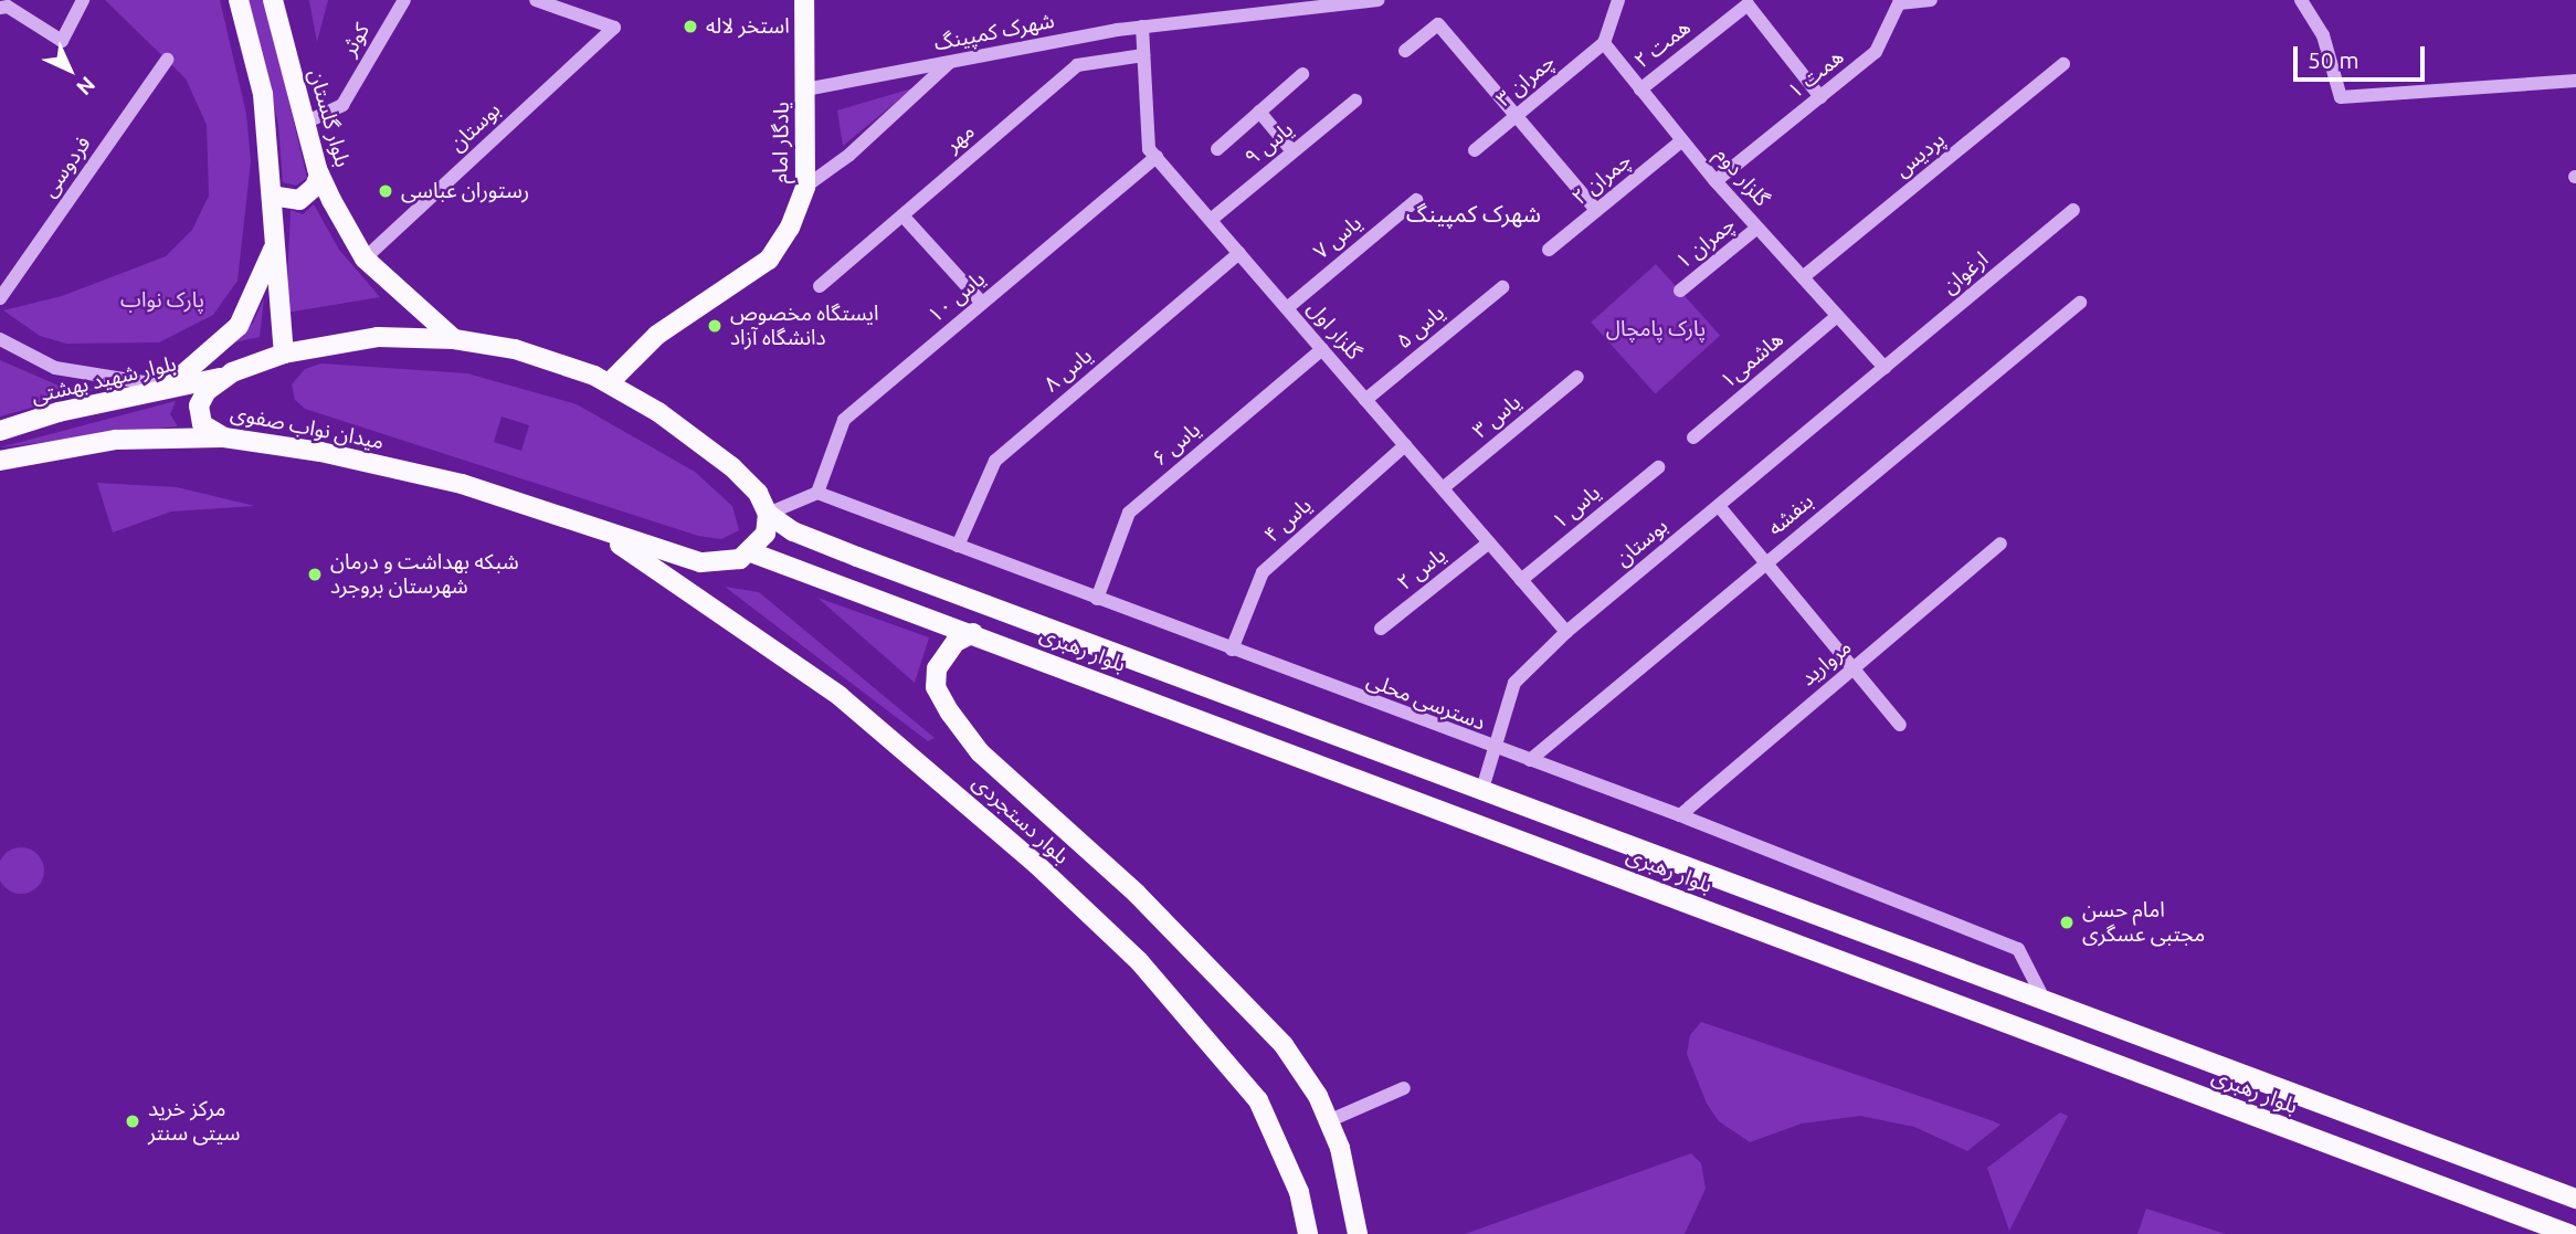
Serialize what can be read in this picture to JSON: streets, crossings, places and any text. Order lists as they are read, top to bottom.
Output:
{
  "streets": {
    "main road": [
      "بلوار گلستان",
      "یادگار امام",
      "بلوار شهید بهشتی",
      "میدان نواب صفوی",
      "بلوار رهبری",
      "بلوار دستجردی"
    ],
    "street": [
      "شهرک کمپینگ",
      "کوثر",
      "همت ۲",
      "همت ۱",
      "چمران ۳",
      "بوستان",
      "مهر",
      "یاس ۹",
      "پردیس",
      "فردوسی",
      "گلزار دوم",
      "چمران ۲",
      "یاس ۷",
      "چمران ۱",
      "ارغوان",
      "یاس ۱۰",
      "یاس ۵",
      "گلزار اول",
      "هاشمی۱",
      "یاس ۸",
      "یاس ۳",
      "یاس ۶",
      "یاس ۱",
      "بنفشه",
      "یاس ۴",
      "یاس ۲",
      "مروارید",
      "دسترسی محلی"
    ]
  },
  "crossings": [
    ["شهرک کمپینگ", "یادگار امام"],
    ["شهرک کمپینگ", "گلزار اول"],
    ["کوثر", "بلوار گلستان"],
    ["همت ۲", "همت ۱"],
    ["همت ۲", "گلزار دوم"],
    ["همت ۱", "گلزار دوم"],
    ["چمران ۳", "گلزار دوم"],
    ["بلوار گلستان", "بوستان"],
    ["بلوار گلستان", "میدان نواب صفوی"],
    ["بوستان", "گلزار دوم"],
    ["بوستان", "ارغوان"],
    ["بوستان", "گلزار اول"],
    ["بوستان", "بلوار رهبری"],
    ["بوستان", "دسترسی محلی"],
    ["مهر", "گلزار اول"],
    ["یادگار امام", "میدان نواب صفوی"],
    ["یاس ۹", "گلزار اول"],
    ["پردیس", "گلزار دوم"],
    ["گلزار دوم", "چمران ۲"],
    ["گلزار دوم", "چمران ۱"],
    ["گلزار دوم", "ارغوان"],
    ["گلزار دوم", "هاشمی۱"],
    ["یاس ۷", "گلزار اول"],
    ["یاس ۱۰", "گلزار اول"],
    ["یاس ۱۰", "دسترسی محلی"],
    ["یاس ۵", "گلزار اول"],
    ["گلزار اول", "یاس ۸"],
    ["گلزار اول", "یاس ۳"],
    ["گلزار اول", "یاس ۶"],
    ["گلزار اول", "یاس ۱"],
    ["گلزار اول", "یاس ۴"],
    ["گلزار اول", "یاس ۲"],
    ["یاس ۸", "دسترسی محلی"],
    ["بلوار شهید بهشتی", "میدان نواب صفوی"],
    ["میدان نواب صفوی", "بلوار رهبری"],
    ["میدان نواب صفوی", "بلوار دستجردی"],
    ["یاس ۶", "دسترسی محلی"],
    ["بنفشه", "دسترسی محلی"],
    ["یاس ۴", "دسترسی محلی"],
    ["بلوار رهبری", "دسترسی محلی"],
    ["بلوار رهبری", "بلوار دستجردی"],
    ["مروارید", "دسترسی محلی"]
  ],
  "districts": ["شهرک کمپینگ"],
  "parks": ["پارک نواب", "پارک پامچال"],
  "places": [
    "استخر لاله",
    "رستوران عباسی",
    "ایستگاه مخصوص دانشگاه آزاد",
    "شبکه بهداشت و درمان شهرستان بروجرد",
    "امام حسن مجتبی عسگری",
    "مرکز خرید سیتی سنتر"
  ],
  "scale_bar": "50 m",
  "north": "bottom right"
}
